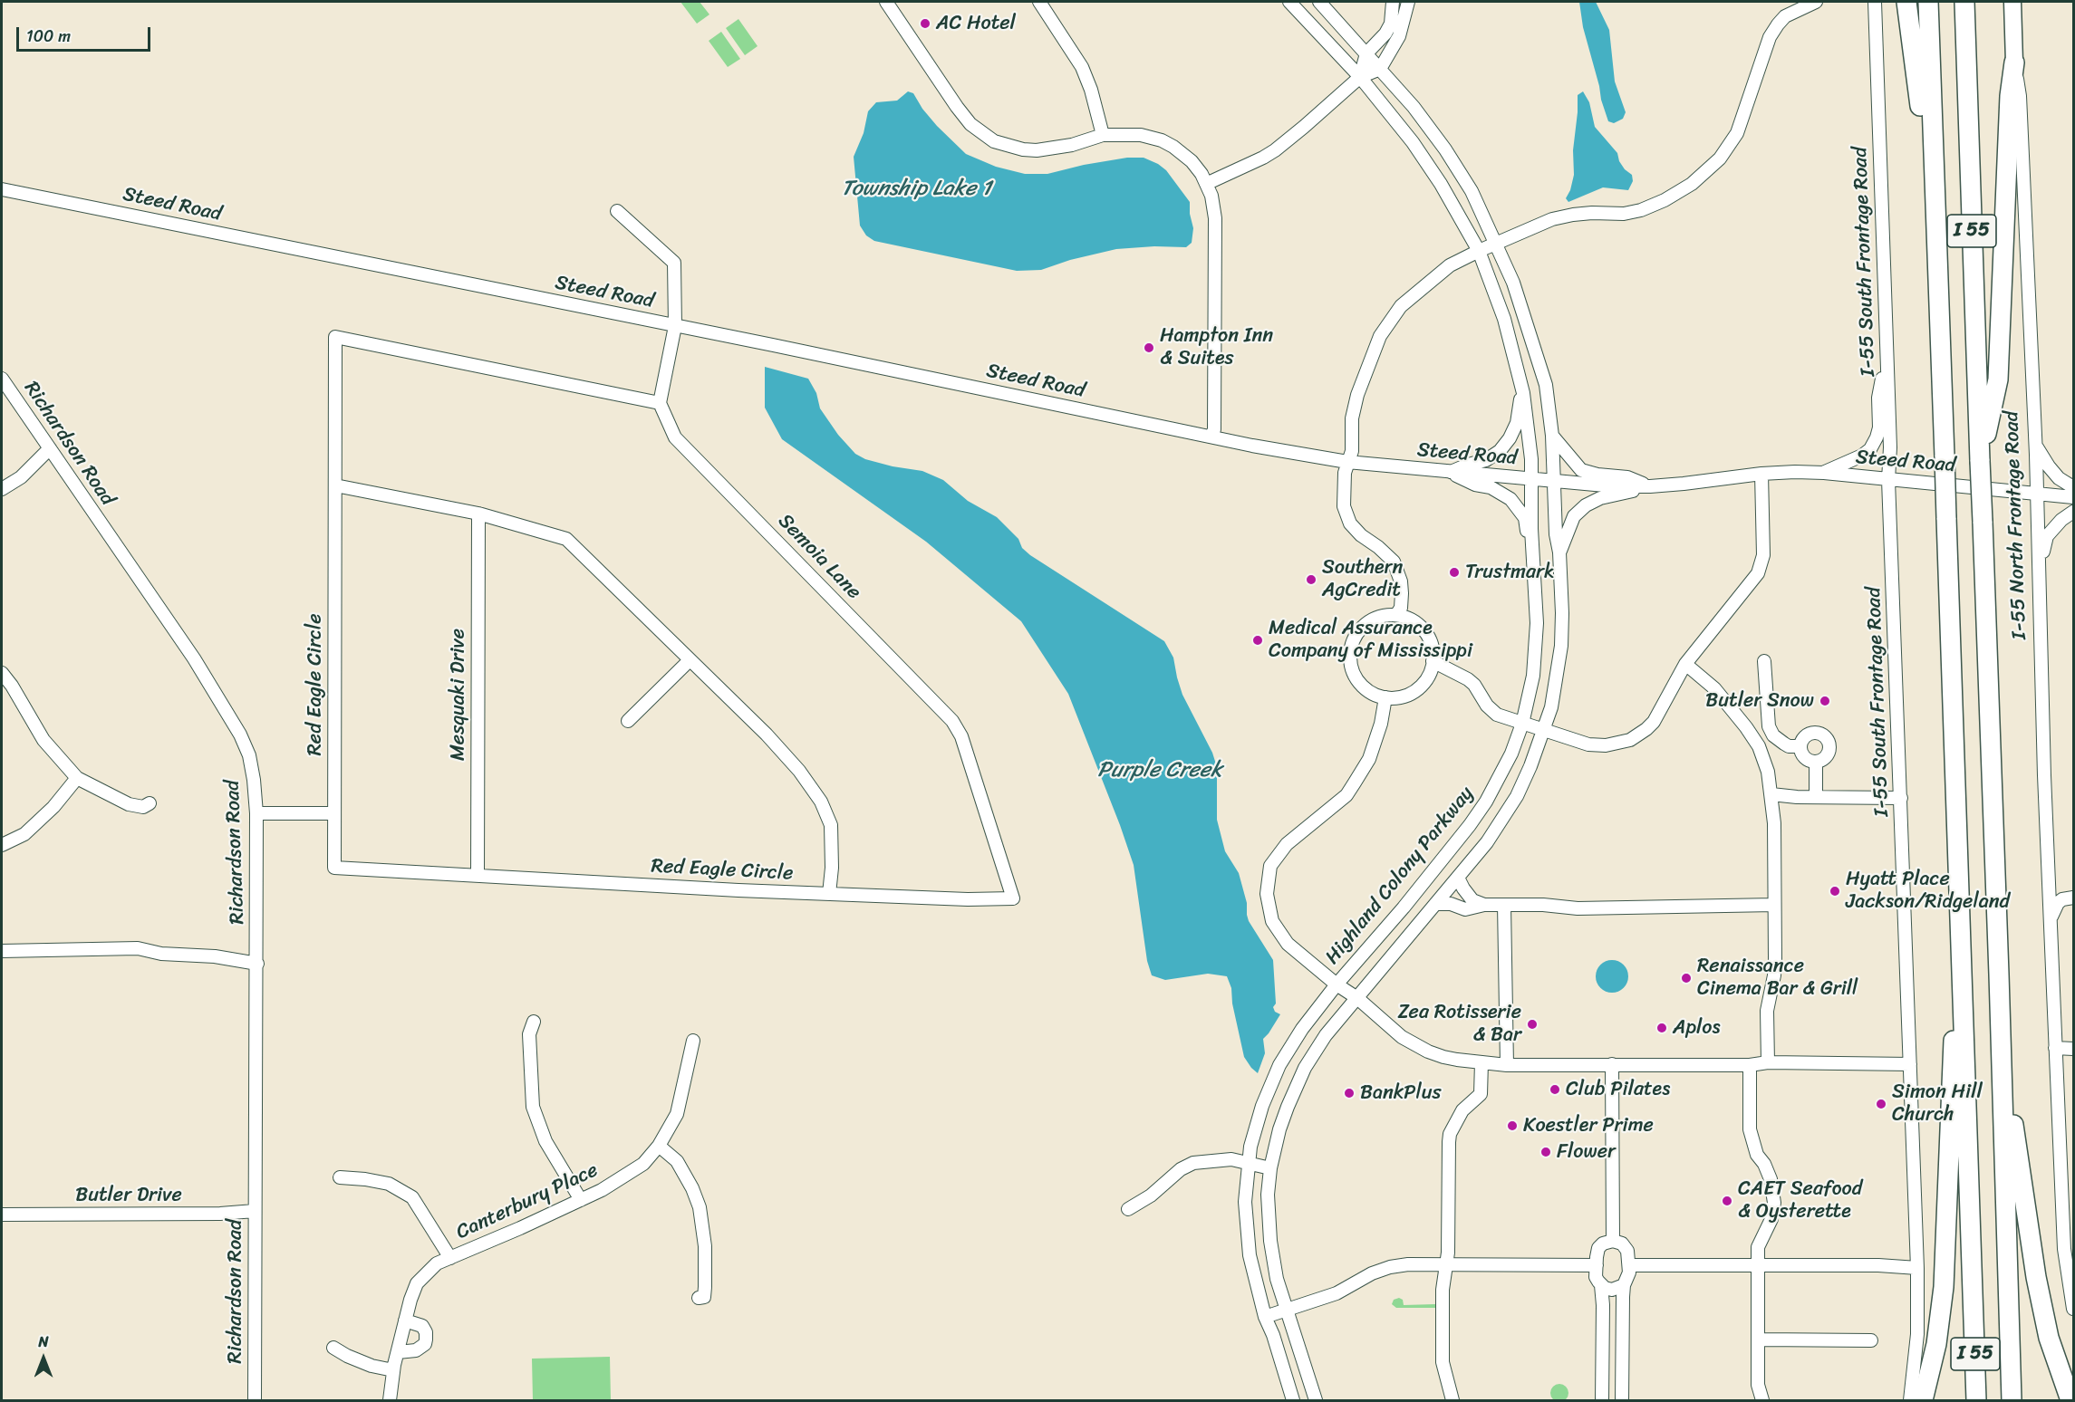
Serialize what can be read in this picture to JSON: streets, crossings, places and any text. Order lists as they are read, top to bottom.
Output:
{
  "streets": {
    "highway": ["I 55"],
    "main road": ["I-55 North Frontage Road"],
    "street": [
      "Steed Road",
      "I-55 South Frontage Road",
      "Richardson Road",
      "Semoia Lane",
      "Red Eagle Circle",
      "Mesquaki Drive",
      "Highland Colony Parkway",
      "Butler Drive",
      "Canterbury Place"
    ]
  },
  "crossings": [
    ["Steed Road", "I-55 South Frontage Road"],
    ["Steed Road", "I-55 North Frontage Road"],
    ["Steed Road", "Highland Colony Parkway"],
    ["Richardson Road", "Butler Drive"],
    ["Semoia Lane", "Red Eagle Circle"],
    ["Red Eagle Circle", "Mesquaki Drive"]
  ],
  "water": ["Township Lake 1", "Purple Creek"],
  "places": [
    "AC Hotel",
    "Hampton Inn & Suites",
    "Trustmark",
    "Southern AgCredit",
    "Medical Assurance Company of Mississippi",
    "Butler Snow",
    "Hyatt Place Jackson/Ridgeland",
    "Renaissance Cinema Bar & Grill",
    "Zea Rotisserie & Bar",
    "Aplos",
    "Club Pilates",
    "BankPlus",
    "Simon Hill Church",
    "Koestler Prime",
    "Flower",
    "CAET Seafood & Oysterette"
  ],
  "scale_bar": "100 m",
  "north": "top"
}
